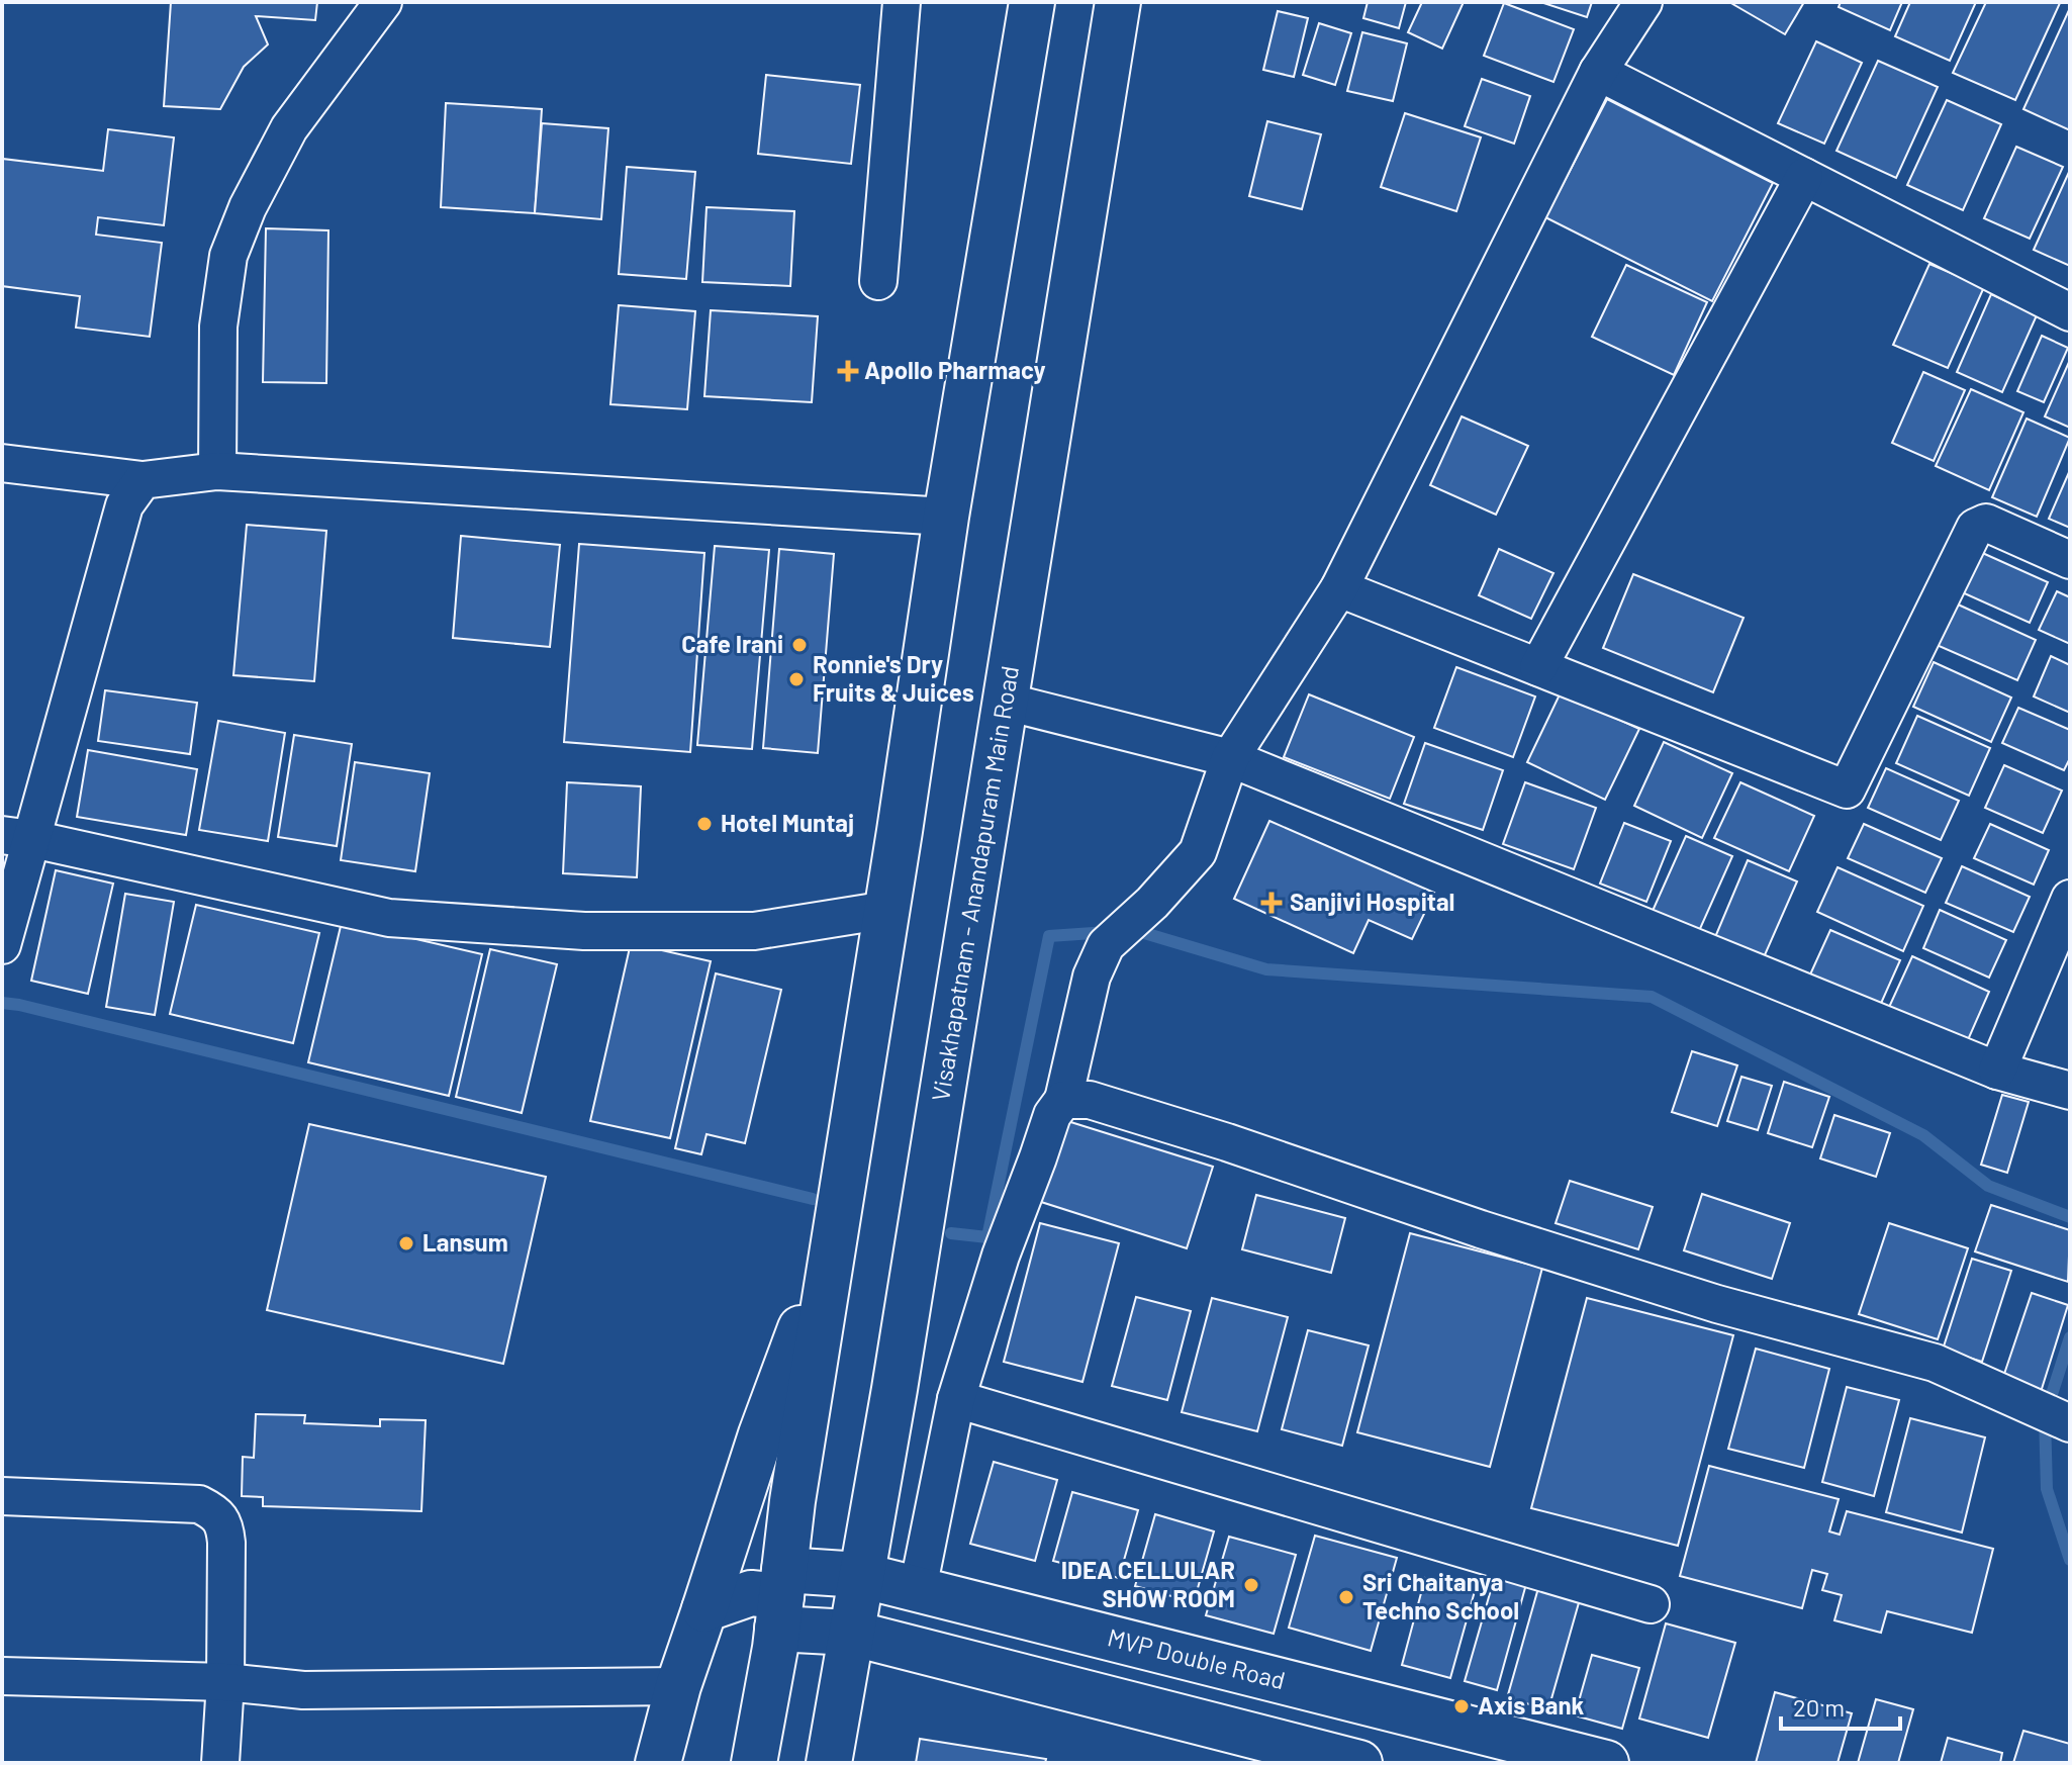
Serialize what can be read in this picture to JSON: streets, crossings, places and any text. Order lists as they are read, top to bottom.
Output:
{
  "streets": {
    "main road": ["Visakhapatnam - Anandapuram Main Road", "MVP Double Road"]
  },
  "crossings": [
    ["Visakhapatnam - Anandapuram Main Road", "MVP Double Road"]
  ],
  "places": {
    "health": ["Apollo Pharmacy", "Sanjivi Hospital"],
    "other": [
      "Cafe Irani",
      "Ronnie's Dry Fruits & Juices",
      "Hotel Muntaj",
      "Lansum",
      "IDEA CELLULAR SHOW ROOM",
      "Sri Chaitanya Techno School",
      "Axis Bank"
    ]
  },
  "scale_bar": "20 m"
}
